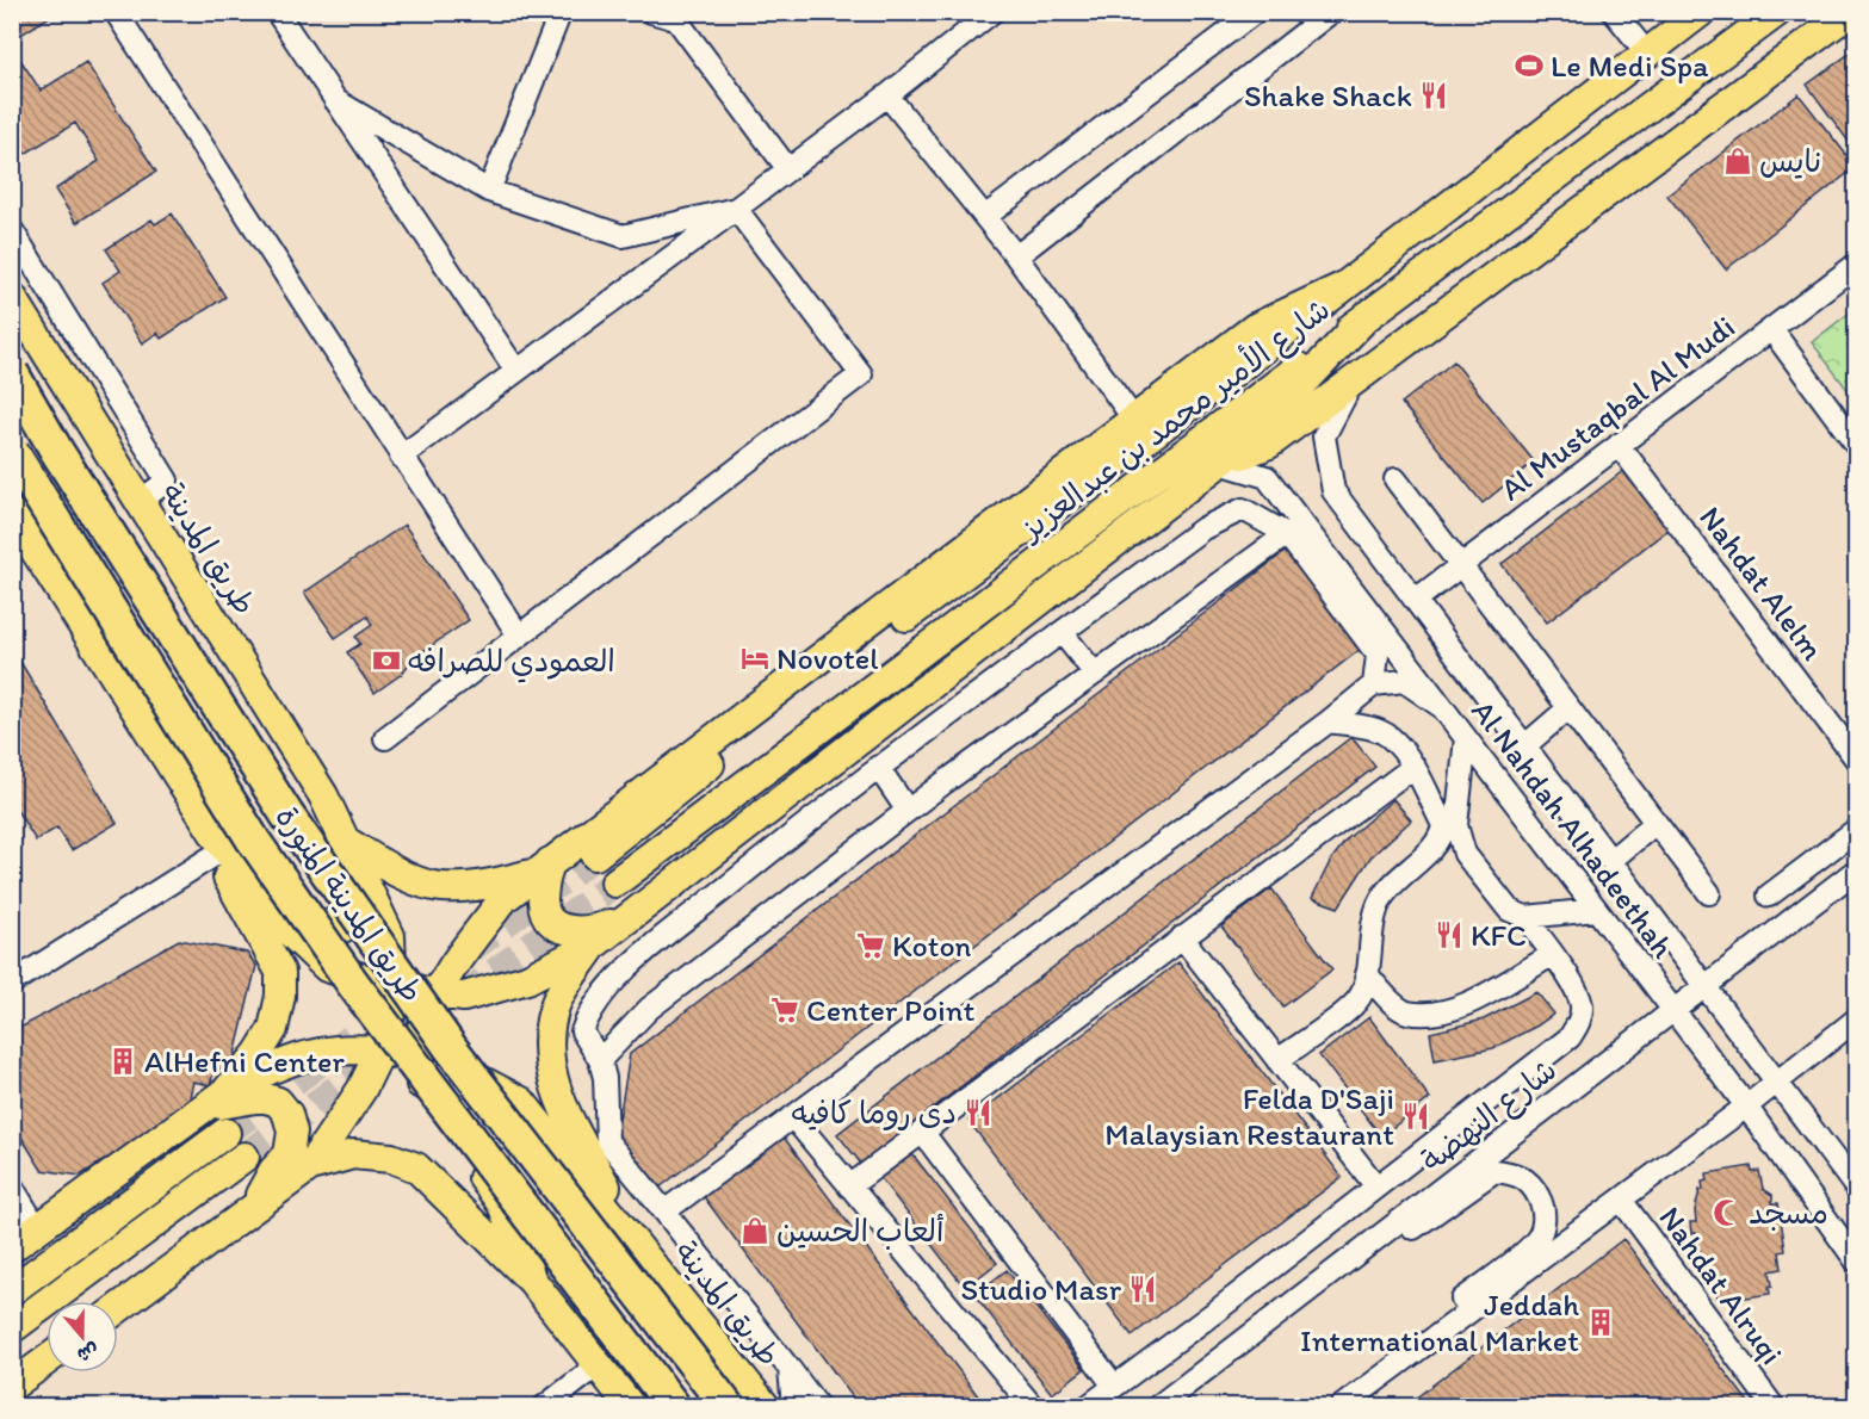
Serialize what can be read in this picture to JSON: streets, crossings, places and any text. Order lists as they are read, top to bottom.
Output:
{
  "streets": {
    "highway": ["طريق المدينة المنورة"],
    "main road": ["شارع الأمير محمد بن عبدالعزيز", "طريق المدينة"],
    "street": [
      "Al Mustaqbal Al Mudi",
      "Nahdat Alelm",
      "Al Nahdah Alhadeethah",
      "شارع النهضة",
      "Nahdat Alruqi"
    ]
  },
  "crossings": [
    ["Al Mustaqbal Al Mudi", "Nahdat Alelm"],
    ["Al Mustaqbal Al Mudi", "Al Nahdah Alhadeethah"],
    ["Al Nahdah Alhadeethah", "شارع النهضة"]
  ],
  "places": {
    "sports": ["Le Medi Spa"],
    "restaurant": [
      "Shake Shack",
      "KFC",
      "دى روما كافيه",
      "Felda D'Saji Malaysian Restaurant",
      "Studio Masr"
    ],
    "shop": ["نايس", "ألعاب الحسين"],
    "hotel": ["Novotel"],
    "bank": ["العمودي للصرافه"],
    "supermarket": ["Koton", "Center Point"],
    "building": ["AlHefni Center", "Jeddah International Market"],
    "mosque": ["مسجد"]
  },
  "north": "bottom"
}
